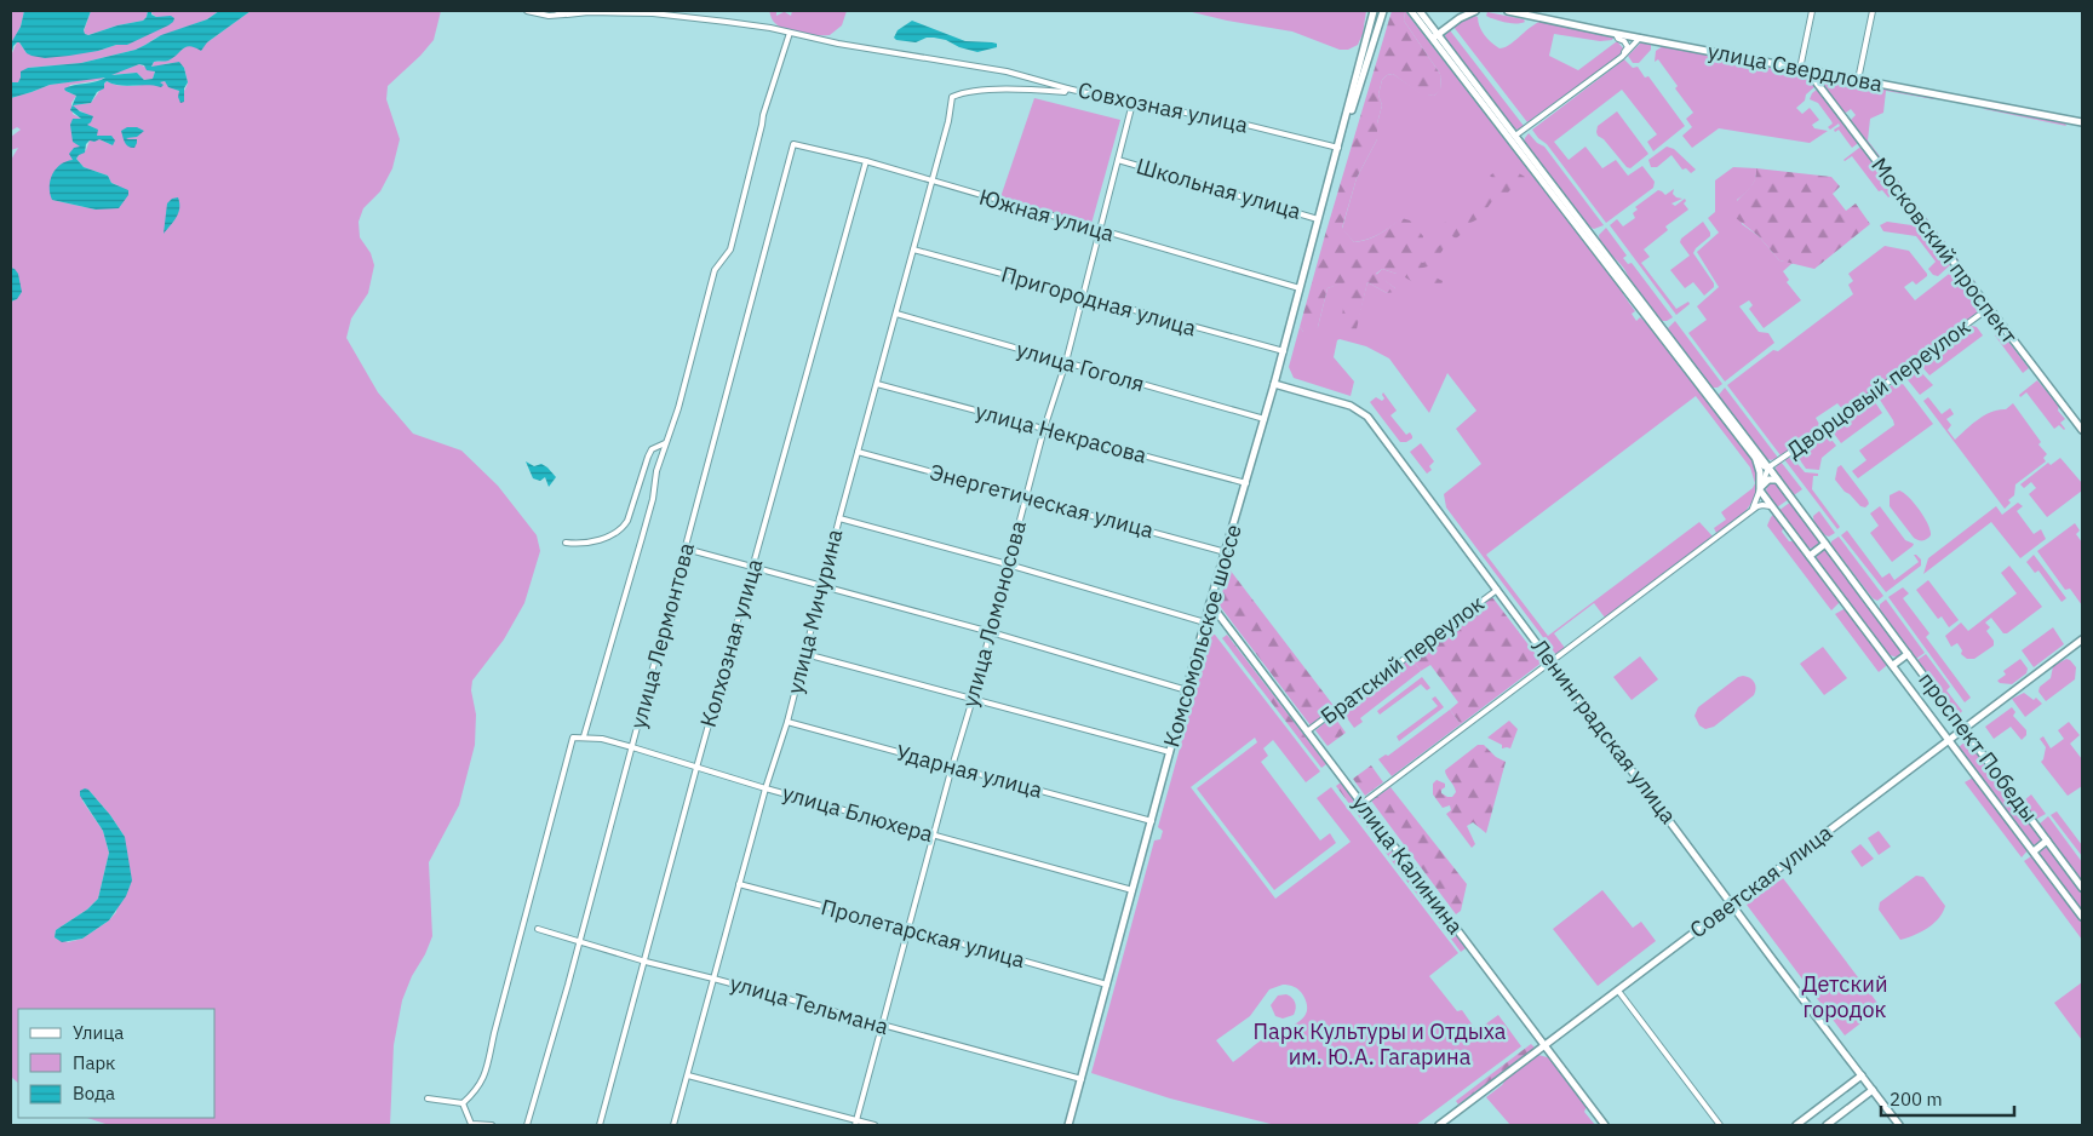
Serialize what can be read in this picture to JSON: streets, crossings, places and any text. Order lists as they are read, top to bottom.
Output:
{
  "streets": {
    "main road": [
      "улица Свердлова",
      "Московский проспект",
      "Комсомольское шоссе",
      "Ленинградская улица",
      "проспект Победы",
      "улица Калинина",
      "Советская улица"
    ],
    "street": [
      "Совхозная улица",
      "Школьная улица",
      "Южная улица",
      "Пригородная улица",
      "улица Гоголя",
      "Дворцовый переулок",
      "улица Некрасова",
      "Энергетическая улица",
      "улица Мичурина",
      "улица Ломоносова",
      "улица Лермонтова",
      "Колхозная улица",
      "Братский переулок",
      "Ударная улица",
      "улица Блюхера",
      "Пролетарская улица",
      "улица Тельмана"
    ]
  },
  "crossings": [
    ["улица Свердлова", "Московский проспект"],
    ["Совхозная улица", "улица Мичурина"],
    ["Совхозная улица", "улица Ломоносова"],
    ["Совхозная улица", "Комсомольское шоссе"],
    ["Школьная улица", "улица Ломоносова"],
    ["Школьная улица", "Комсомольское шоссе"],
    ["Южная улица", "улица Мичурина"],
    ["Южная улица", "улица Ломоносова"],
    ["Южная улица", "улица Лермонтова"],
    ["Южная улица", "Комсомольское шоссе"],
    ["Южная улица", "Колхозная улица"],
    ["Московский проспект", "Дворцовый переулок"],
    ["Пригородная улица", "улица Мичурина"],
    ["Пригородная улица", "улица Ломоносова"],
    ["Пригородная улица", "Комсомольское шоссе"],
    ["улица Гоголя", "улица Мичурина"],
    ["улица Гоголя", "улица Ломоносова"],
    ["улица Гоголя", "Комсомольское шоссе"],
    ["Дворцовый переулок", "проспект Победы"],
    ["улица Некрасова", "улица Мичурина"],
    ["улица Некрасова", "улица Ломоносова"],
    ["улица Некрасова", "Комсомольское шоссе"],
    ["Энергетическая улица", "улица Мичурина"],
    ["Энергетическая улица", "улица Ломоносова"],
    ["Энергетическая улица", "Комсомольское шоссе"],
    ["улица Мичурина", "Ударная улица"],
    ["улица Мичурина", "улица Блюхера"],
    ["улица Мичурина", "Пролетарская улица"],
    ["улица Мичурина", "улица Тельмана"],
    ["улица Ломоносова", "Ударная улица"],
    ["улица Ломоносова", "улица Блюхера"],
    ["улица Ломоносова", "Пролетарская улица"],
    ["улица Ломоносова", "улица Тельмана"],
    ["улица Лермонтова", "улица Блюхера"],
    ["улица Лермонтова", "улица Тельмана"],
    ["Комсомольское шоссе", "Ленинградская улица"],
    ["Комсомольское шоссе", "Ударная улица"],
    ["Комсомольское шоссе", "улица Блюхера"],
    ["Комсомольское шоссе", "улица Калинина"],
    ["Комсомольское шоссе", "Пролетарская улица"],
    ["Комсомольское шоссе", "улица Тельмана"],
    ["Колхозная улица", "улица Блюхера"],
    ["Колхозная улица", "улица Тельмана"],
    ["Братский переулок", "Ленинградская улица"],
    ["Братский переулок", "улица Калинина"],
    ["Ленинградская улица", "Советская улица"],
    ["проспект Победы", "Советская улица"],
    ["улица Калинина", "Советская улица"]
  ],
  "parks": ["Детский городок", "Парк Культуры и Отдыха им. Ю.А. Гагарина"],
  "legend": ["Улица", "Парк", "Вода"],
  "scale_bar": "200 m"
}
